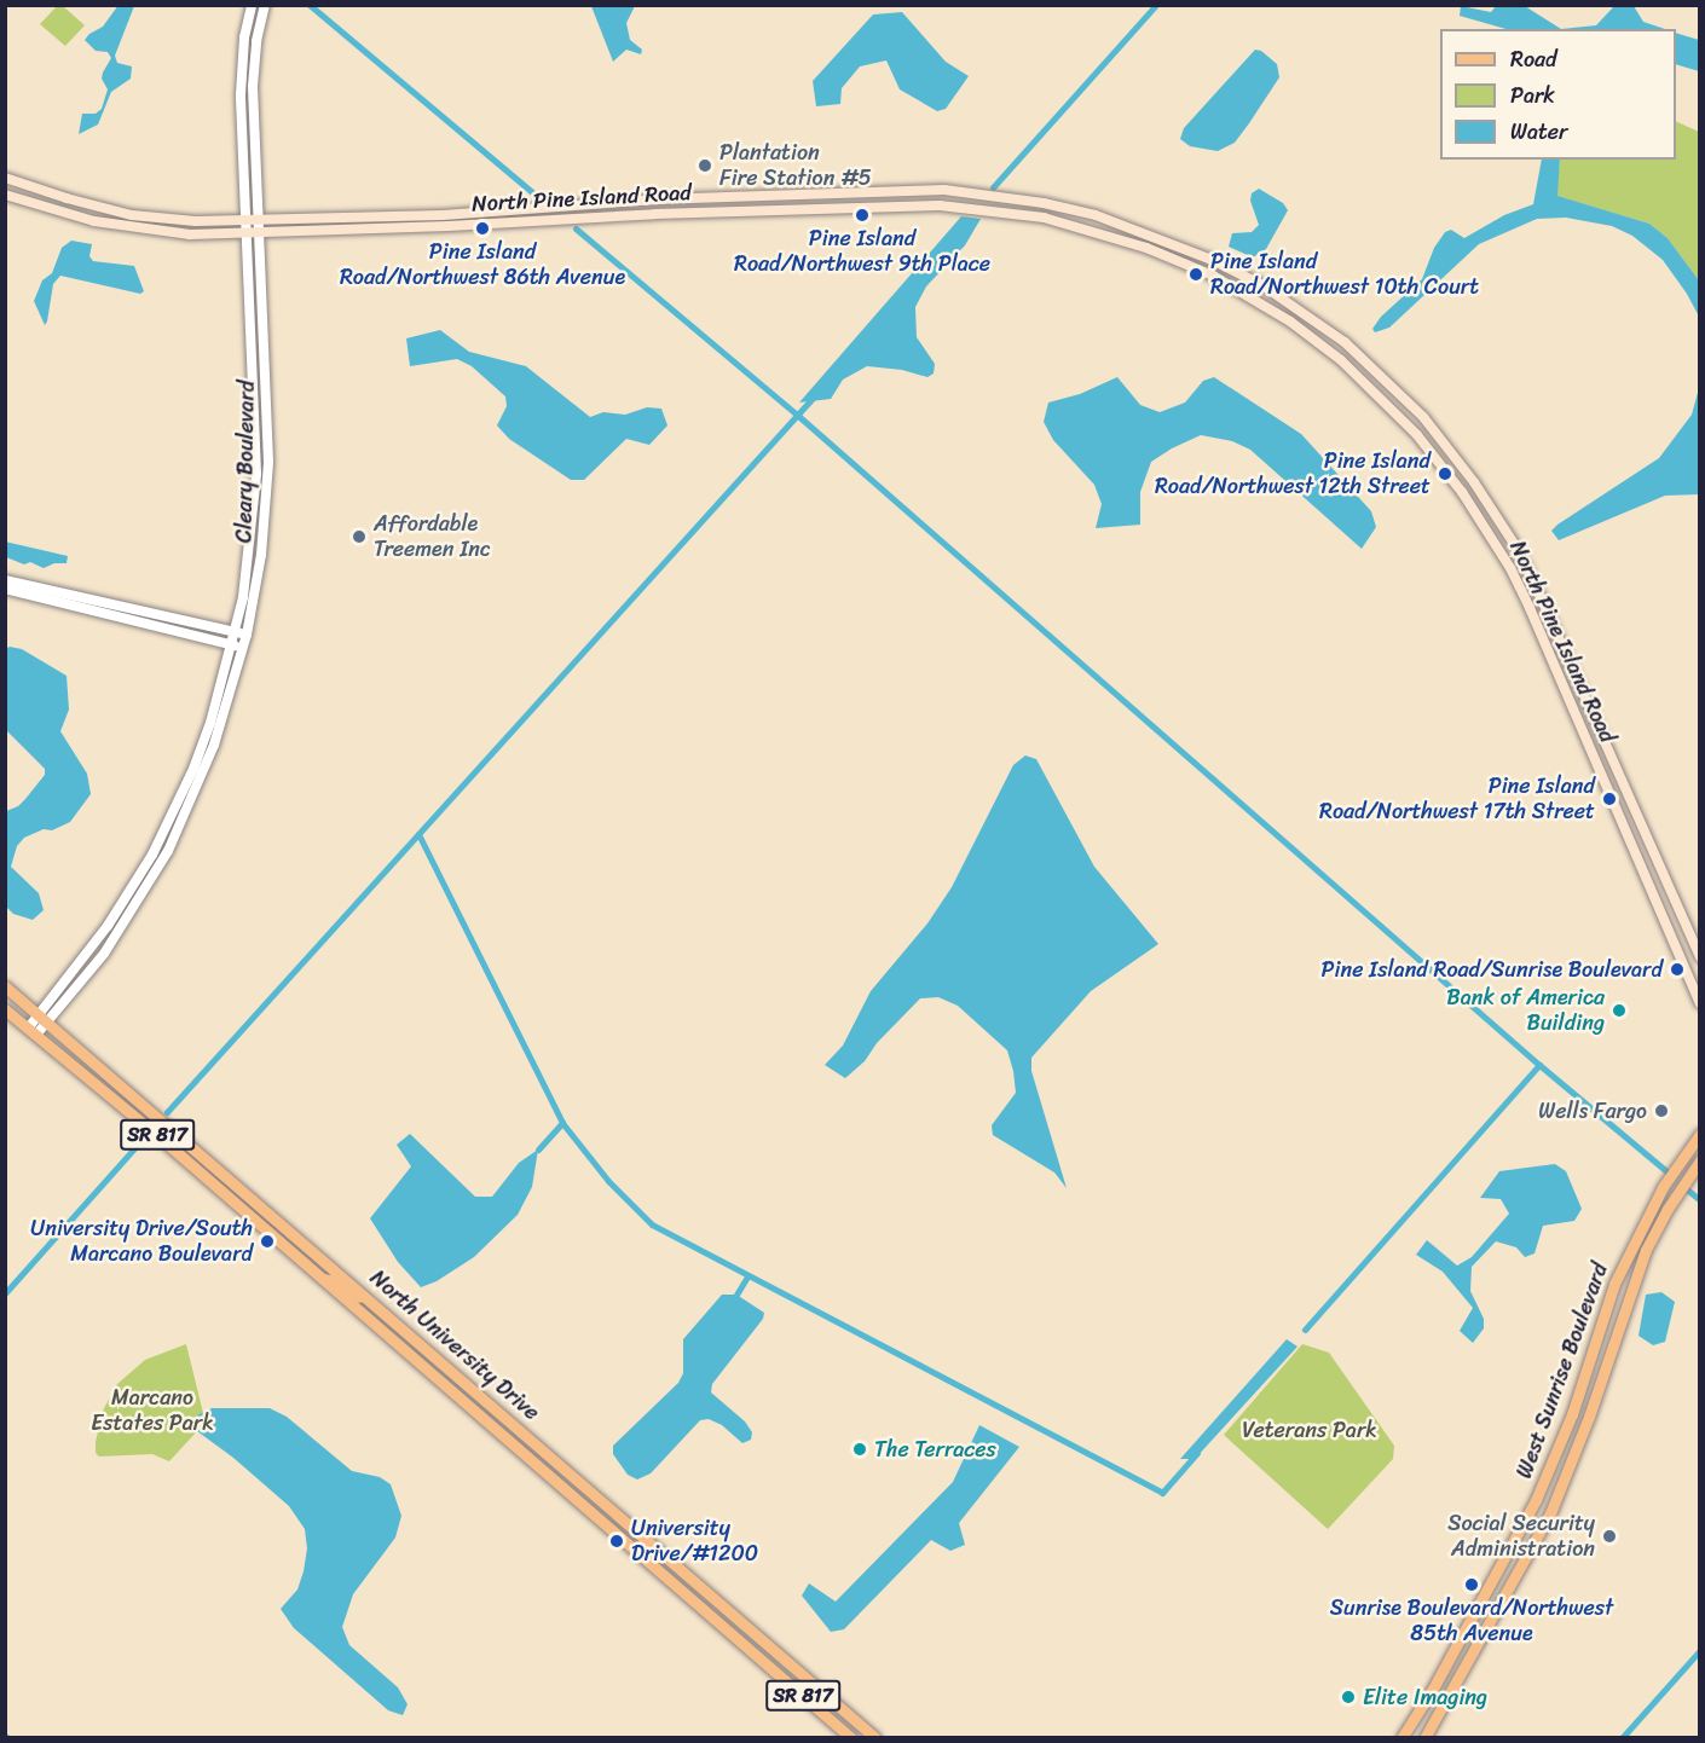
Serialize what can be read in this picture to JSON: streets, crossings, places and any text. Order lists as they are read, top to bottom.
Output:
{
  "streets": {
    "main road": [
      "North Pine Island Road",
      "SR 817",
      "North University Drive",
      "West Sunrise Boulevard"
    ],
    "street": ["Cleary Boulevard"]
  },
  "crossings": [
    ["North Pine Island Road", "Cleary Boulevard"],
    ["Cleary Boulevard", "North University Drive"]
  ],
  "parks": ["Marcano Estates Park", "Veterans Park"],
  "places": [
    "Plantation Fire Station #5",
    "Pine Island Road/Northwest 9th Place",
    "Pine Island Road/Northwest 86th Avenue",
    "Pine Island Road/Northwest 10th Court",
    "Pine Island Road/Northwest 12th Street",
    "Affordable Treemen Inc",
    "Pine Island Road/Northwest 17th Street",
    "Pine Island Road/Sunrise Boulevard",
    "Bank of America Building",
    "Wells Fargo",
    "University Drive/South Marcano Boulevard",
    "The Terraces",
    "Social Security Administration",
    "University Drive/#1200",
    "Sunrise Boulevard/Northwest 85th Avenue",
    "Elite Imaging"
  ],
  "legend": ["Road", "Park", "Water"]
}
